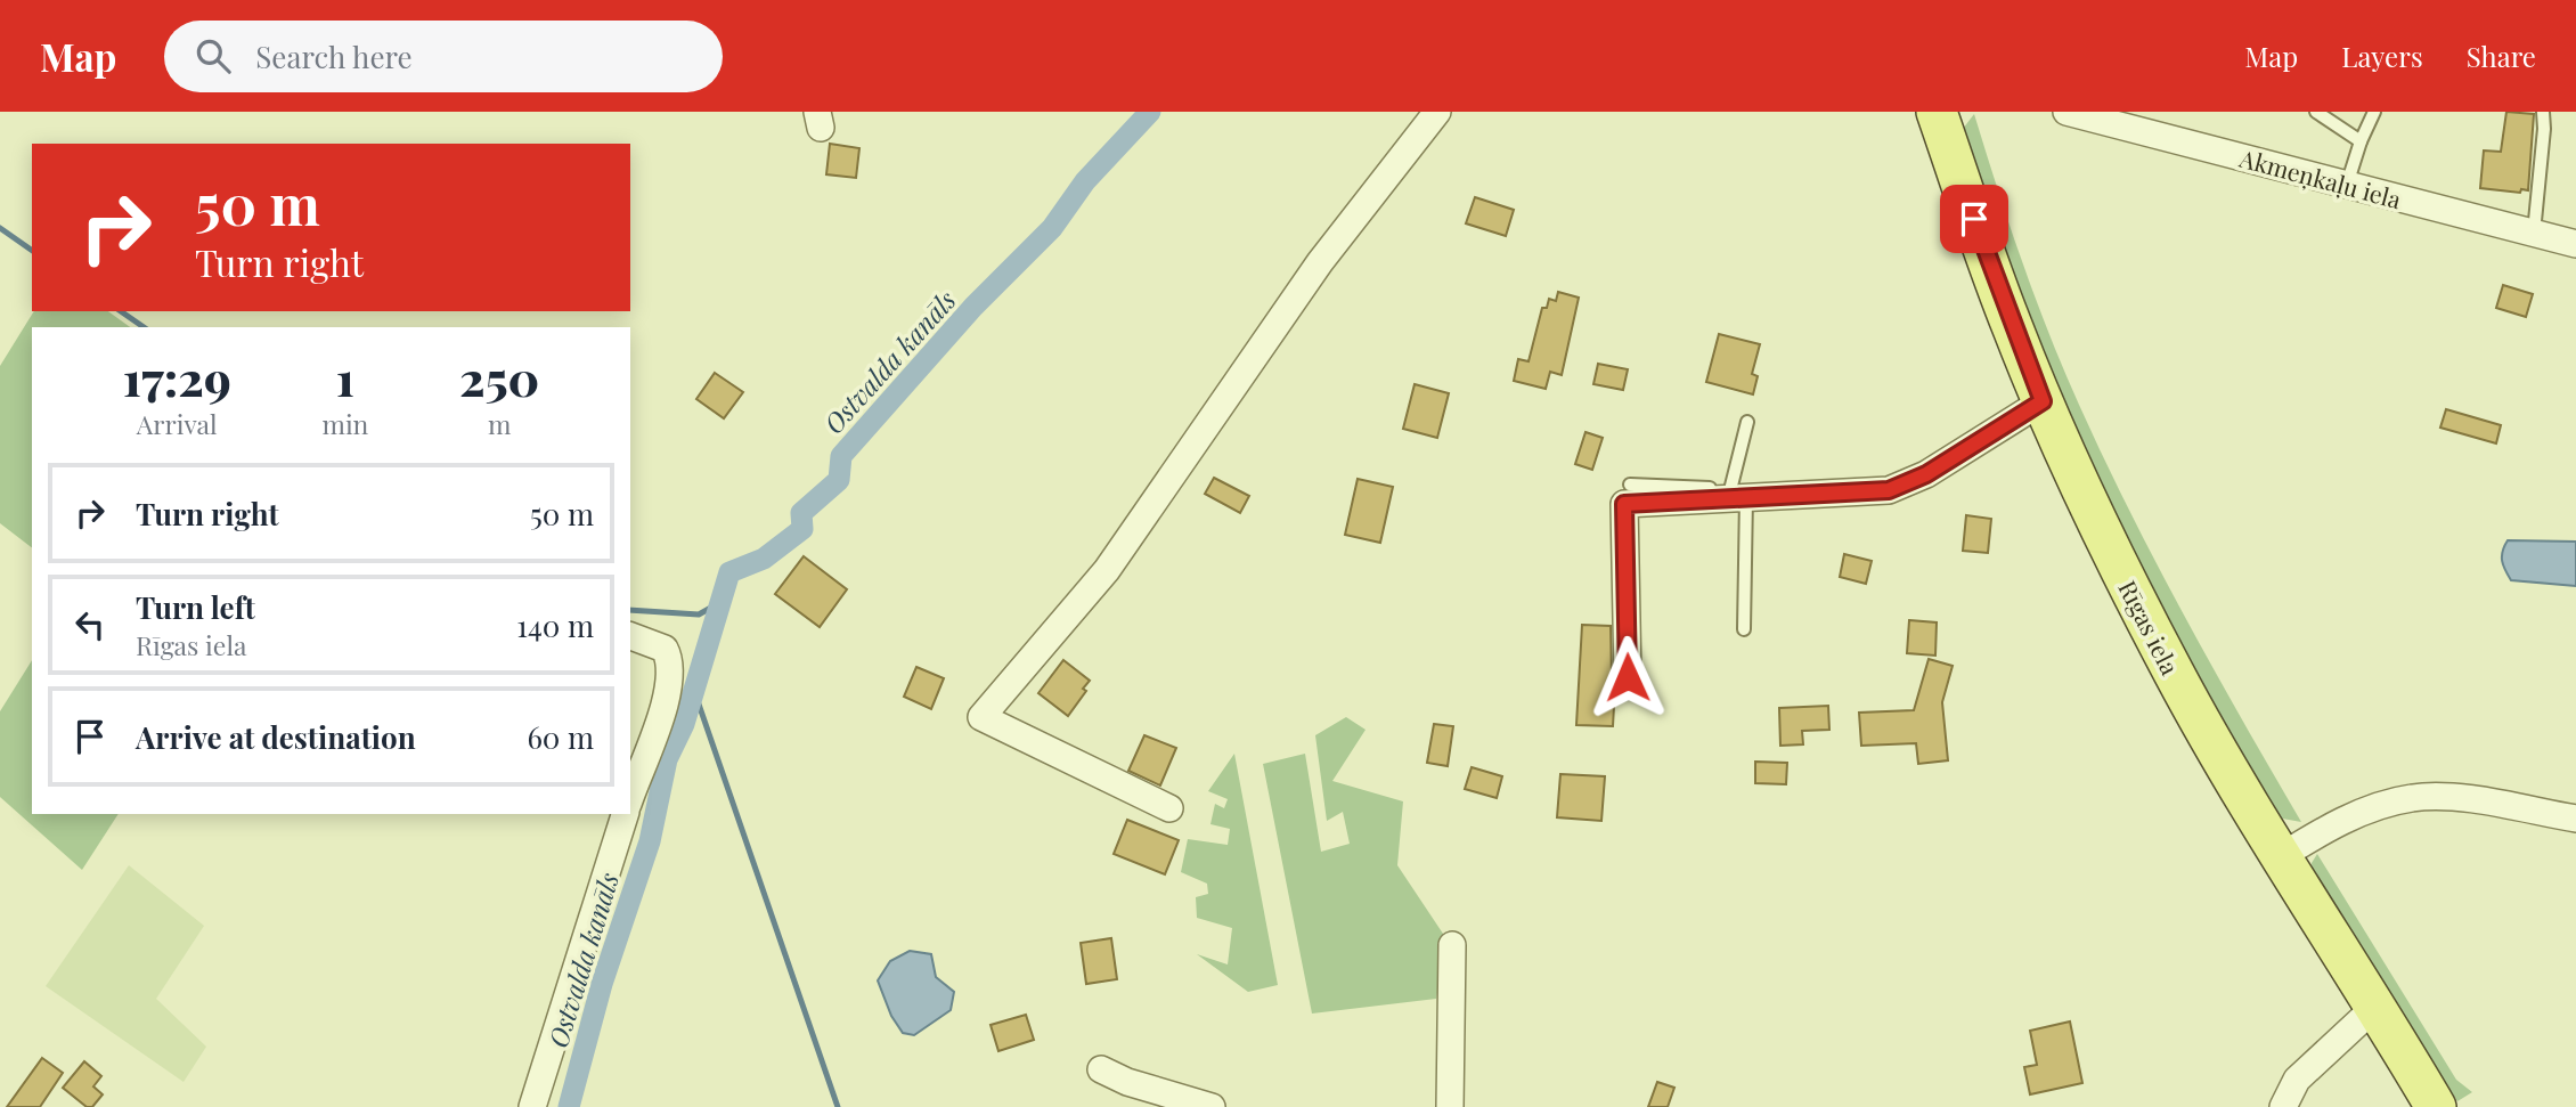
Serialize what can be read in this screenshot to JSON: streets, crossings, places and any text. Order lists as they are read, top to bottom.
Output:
{
  "streets": {
    "main road": ["Rīgas iela"],
    "street": ["Akmeņkaļu iela"]
  },
  "water": ["Ostvalda kanāls"],
  "page": {
    "header": "Map",
    "search": "Search here",
    "nav": ["Map", "Layers", "Share"],
    "turn": ["50 m", "Turn right"],
    "eta": [
      "17:29",
      "Arrival",
      "1",
      "min",
      "250",
      "m"
    ],
    "list": [
      {
        "name": "Turn right",
        "value": "50 m"
      },
      {
        "name": "Turn left",
        "note": "Rīgas iela",
        "value": "140 m"
      },
      {
        "name": "Arrive at destination",
        "value": "60 m"
      }
    ]
  }
}
